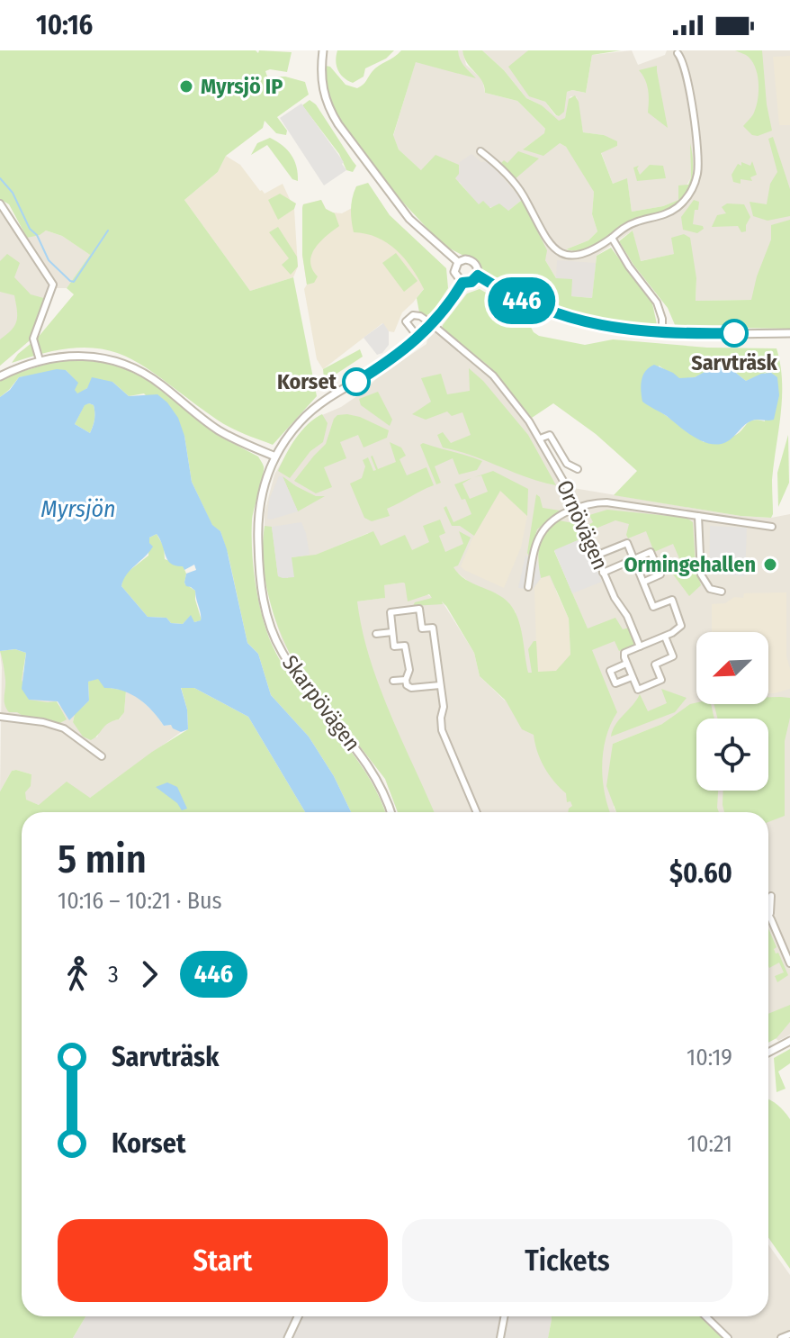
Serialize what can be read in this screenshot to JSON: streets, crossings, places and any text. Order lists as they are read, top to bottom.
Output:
{
  "streets": {
    "street": ["Ornövägen", "Skarpövägen"]
  },
  "crossings": [
    ["Ornövägen", "Skarpövägen"]
  ],
  "water": ["Myrsjön"],
  "places": [
    "Myrsjö IP",
    "Sarvträsk",
    "Korset",
    "Ormingehallen"
  ],
  "lines": ["bus line 446"],
  "north": "bottom left",
  "page": {
    "status": "10:16",
    "on_map": "446",
    "heading": ["5 min", "10:16 – 10:21 · Bus", "$0.60"],
    "legs": ["3", "446"],
    "list": [
      {
        "name": "Sarvträsk",
        "value": "10:19"
      },
      {
        "name": "Korset",
        "value": "10:21"
      }
    ],
    "buttons": ["Start", "Tickets"]
  }
}
